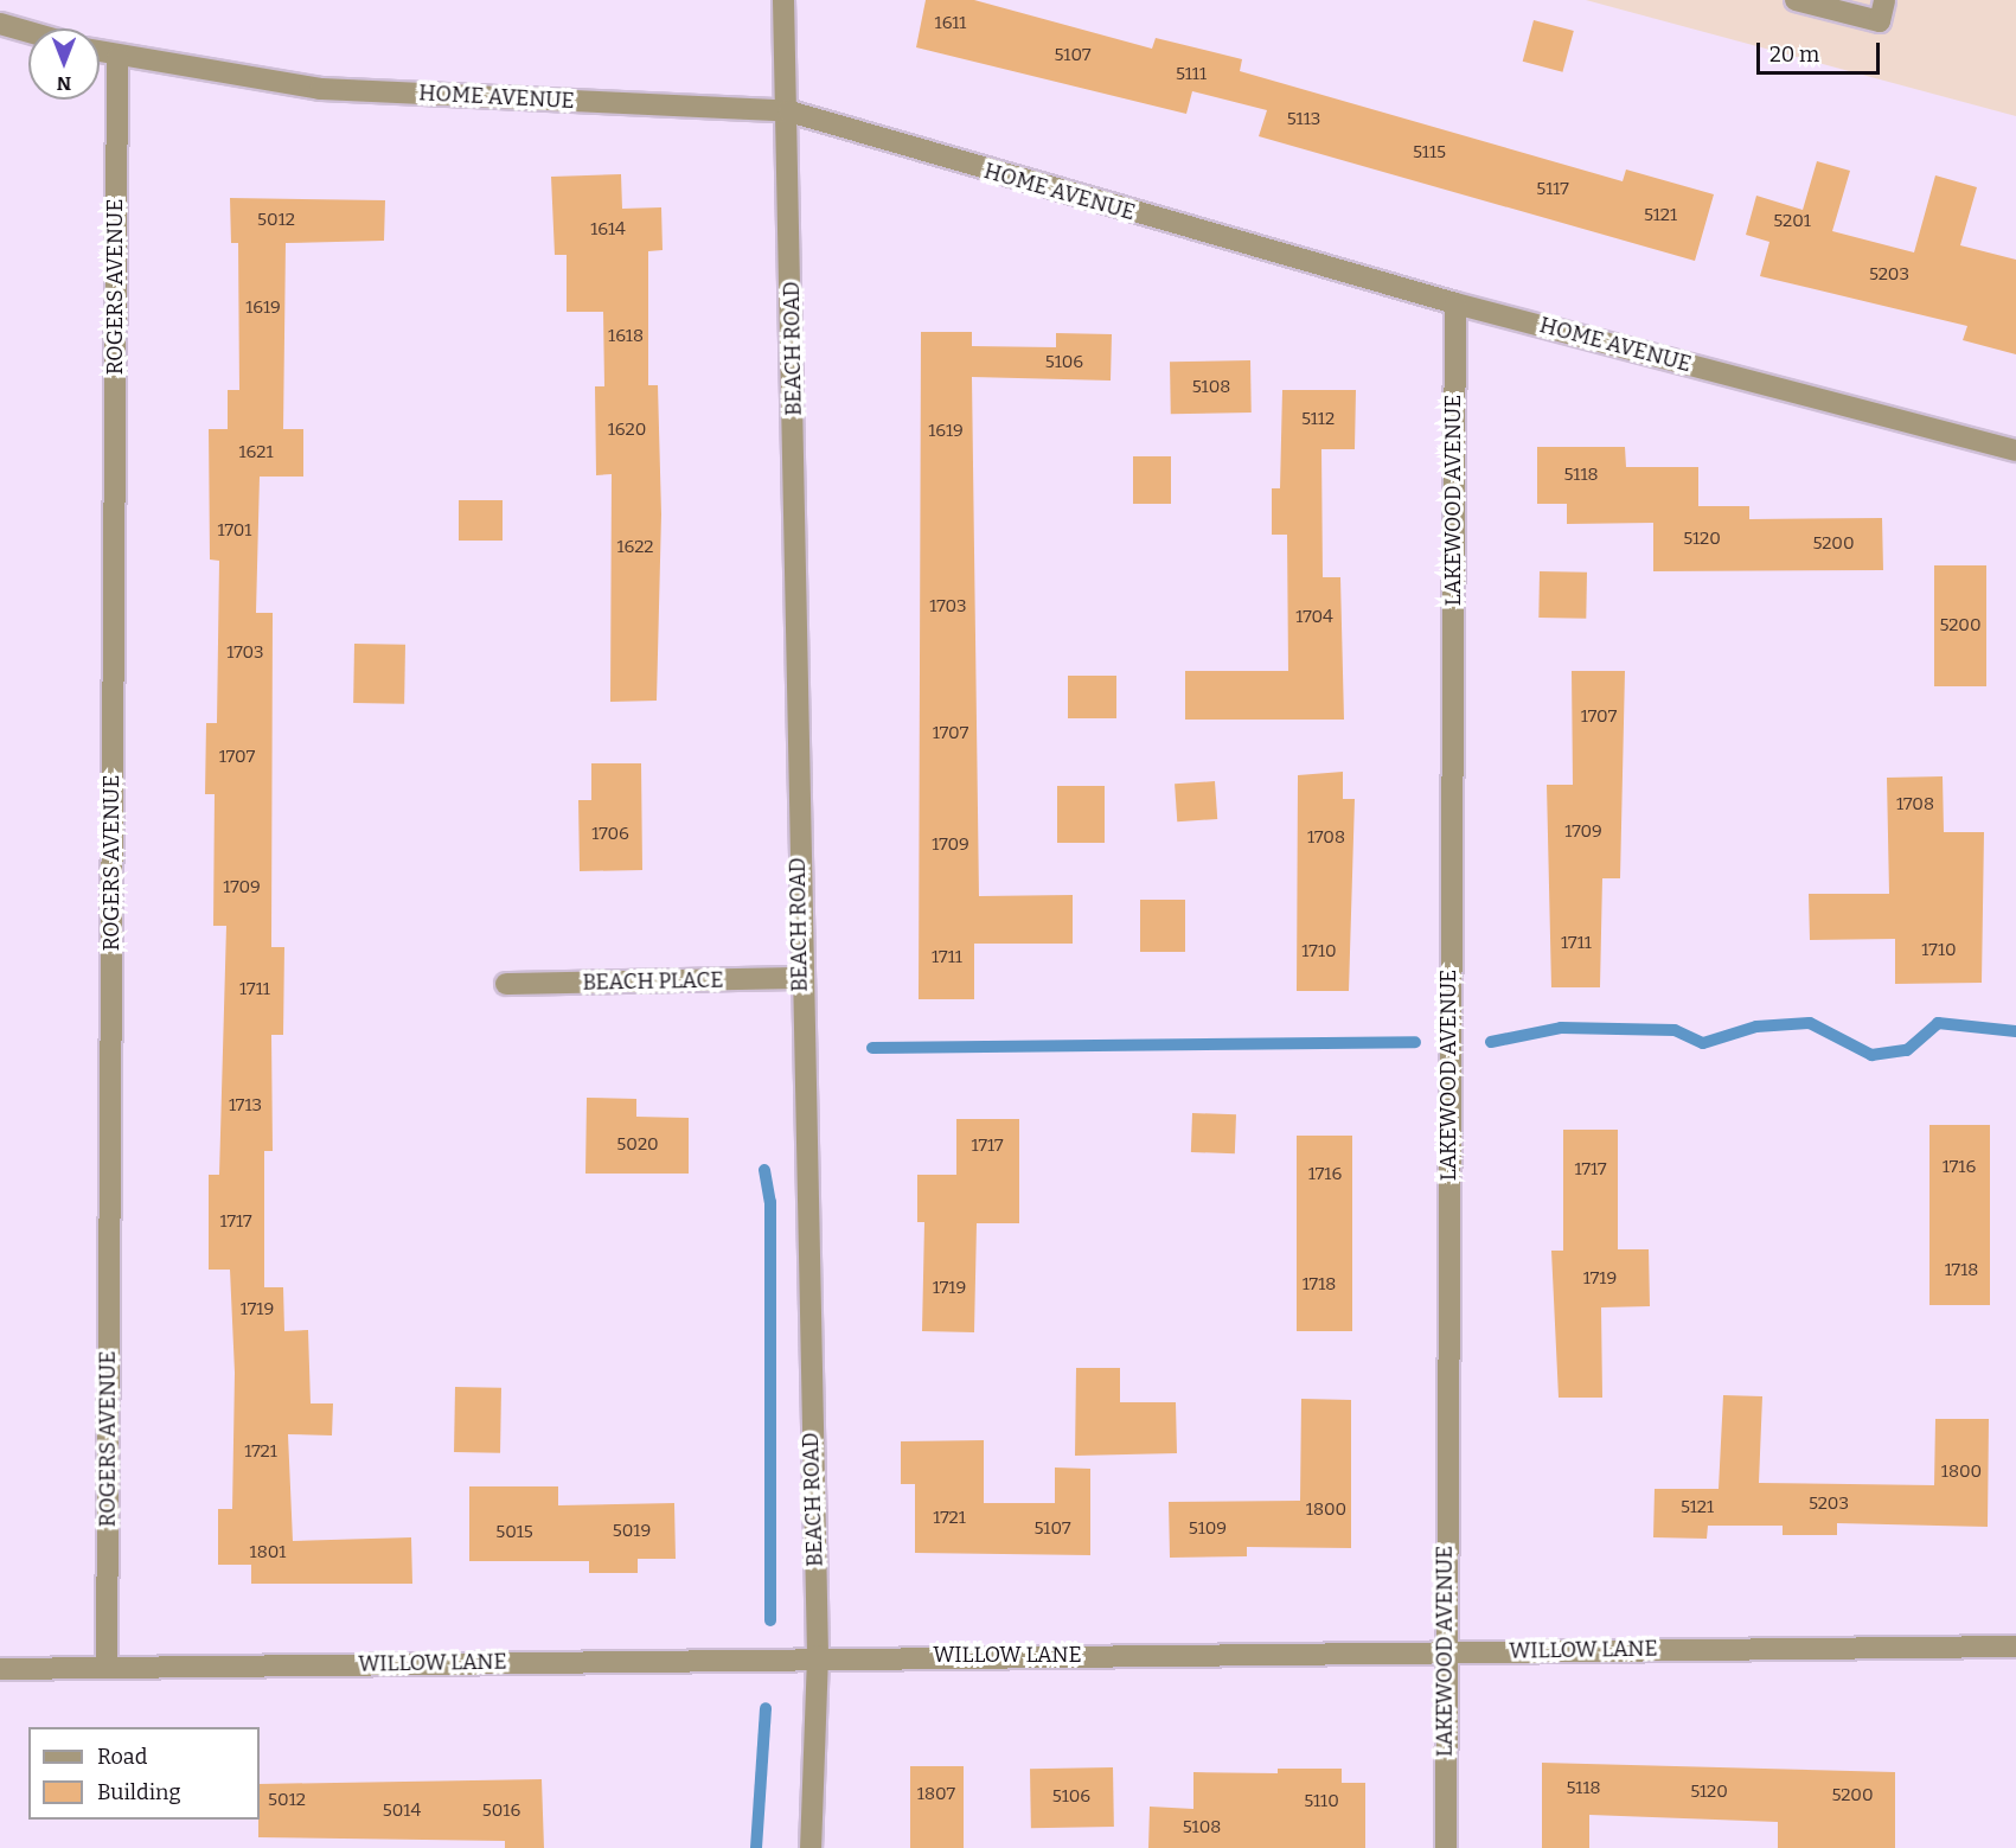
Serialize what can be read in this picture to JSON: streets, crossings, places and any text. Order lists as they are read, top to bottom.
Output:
{
  "streets": {
    "street": [
      "HOME AVENUE",
      "ROGERS AVENUE",
      "BEACH ROAD",
      "LAKEWOOD AVENUE",
      "BEACH PLACE",
      "WILLOW LANE"
    ]
  },
  "crossings": [
    ["HOME AVENUE", "ROGERS AVENUE"],
    ["HOME AVENUE", "BEACH ROAD"],
    ["HOME AVENUE", "LAKEWOOD AVENUE"],
    ["ROGERS AVENUE", "WILLOW LANE"],
    ["BEACH ROAD", "BEACH PLACE"],
    ["BEACH ROAD", "WILLOW LANE"],
    ["LAKEWOOD AVENUE", "WILLOW LANE"]
  ],
  "house_numbers": [
    "1611",
    "5107",
    "5111",
    "5113",
    "5115",
    "5117",
    "5121",
    "5012",
    "5201",
    "1614",
    "5203",
    "1619",
    "1618",
    "5106",
    "5108",
    "5112",
    "1620",
    "1619",
    "1621",
    "5118",
    "1701",
    "5120",
    "5200",
    "1622",
    "1703",
    "1704",
    "5200",
    "1703",
    "1707",
    "1707",
    "1707",
    "1708",
    "1709",
    "1706",
    "1708",
    "1709",
    "1709",
    "1711",
    "1710",
    "1710",
    "1711",
    "1711",
    "1713",
    "5020",
    "1717",
    "1716",
    "1717",
    "1716",
    "1717",
    "1718",
    "1719",
    "1718",
    "1719",
    "1719",
    "1721",
    "1800",
    "5203",
    "5121",
    "1800",
    "1721",
    "5107",
    "5109",
    "5019",
    "5015",
    "1801",
    "5118",
    "5120",
    "1807",
    "5200",
    "5106",
    "5012",
    "5110",
    "5014",
    "5016",
    "5108"
  ],
  "legend": ["Road", "Building"],
  "scale_bar": "20 m",
  "north": "bottom"
}
